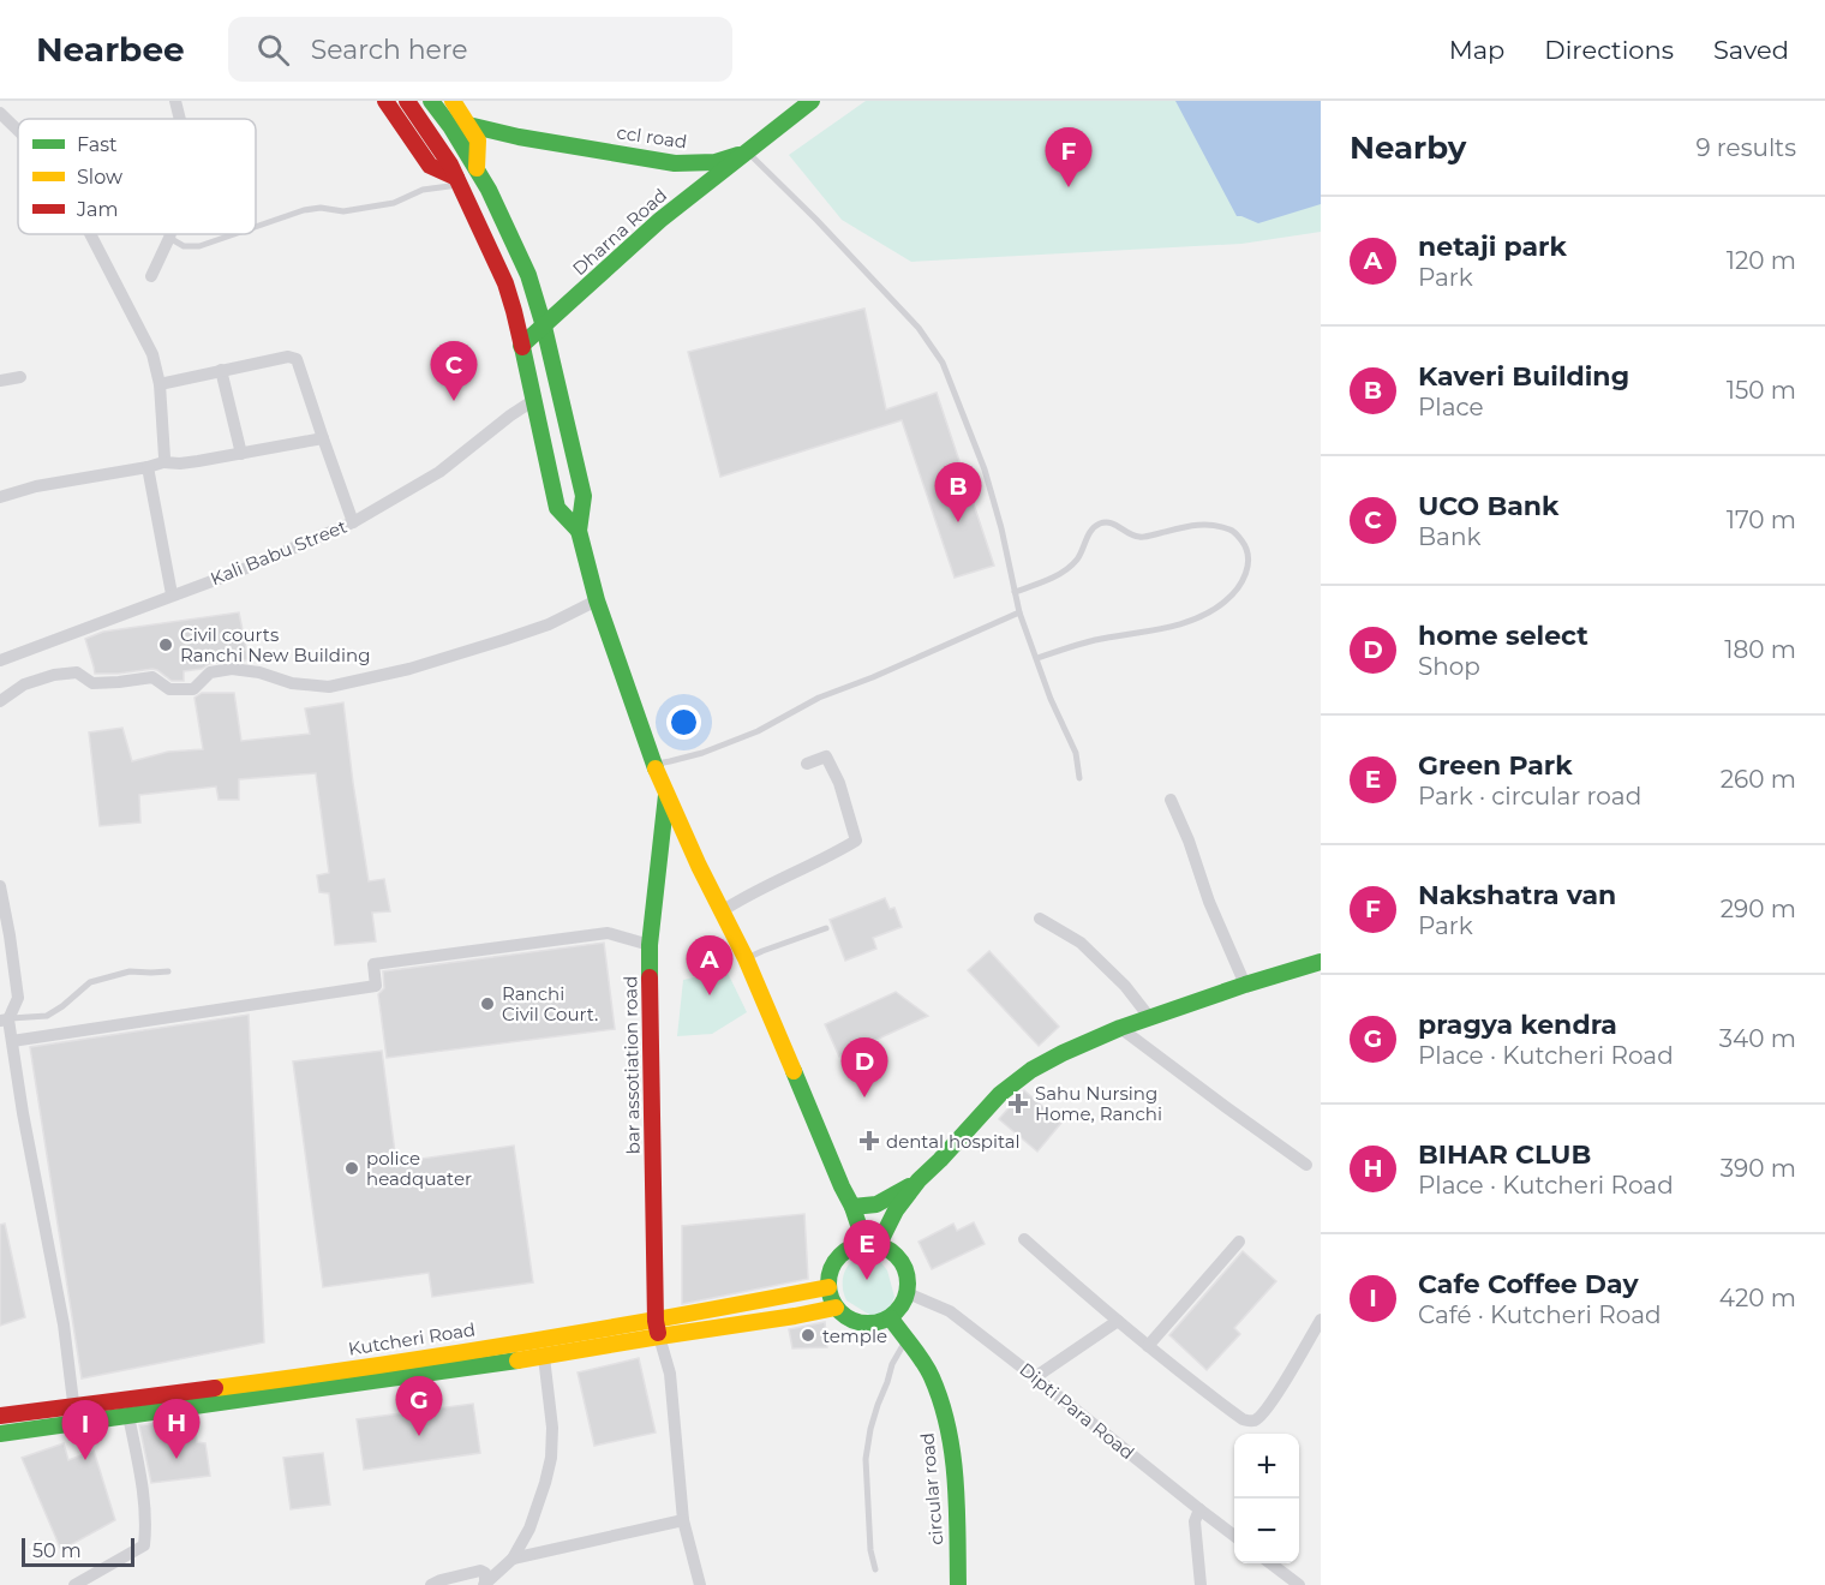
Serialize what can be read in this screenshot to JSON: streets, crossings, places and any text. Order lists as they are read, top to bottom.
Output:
{
  "streets": {
    "main road": [
      "ccl road",
      "Dharna Road",
      "bar assotiation road",
      "Kutcheri Road",
      "circular road"
    ],
    "street": ["Kali Babu Street", "Dipti Para Road"]
  },
  "crossings": [
    ["ccl road", "Dharna Road"],
    ["bar assotiation road", "Kutcheri Road"],
    ["Kutcheri Road", "Dipti Para Road"],
    ["Kutcheri Road", "circular road"],
    ["Dipti Para Road", "circular road"]
  ],
  "places": {
    "other": [
      "Civil courts Ranchi New Building",
      "Ranchi Civil Court.",
      "police headquater",
      "temple"
    ],
    "health": ["Sahu Nursing Home, Ranchi", "dental hospital"]
  },
  "legend": ["Fast", "Slow", "Jam"],
  "scale_bar": "50 m",
  "page": {
    "header": "Nearbee",
    "search": "Search here",
    "nav": ["Map", "Directions", "Saved"],
    "heading": ["Nearby", "9 results"],
    "pins": [
      "F",
      "C",
      "B",
      "A",
      "D",
      "E",
      "G",
      "H",
      "I"
    ],
    "list": [
      {
        "mark": "A",
        "name": "netaji park",
        "note": "Park",
        "value": "120 m"
      },
      {
        "mark": "B",
        "name": "Kaveri Building",
        "note": "Place",
        "value": "150 m"
      },
      {
        "mark": "C",
        "name": "UCO Bank",
        "note": "Bank",
        "value": "170 m"
      },
      {
        "mark": "D",
        "name": "home select",
        "note": "Shop",
        "value": "180 m"
      },
      {
        "mark": "E",
        "name": "Green Park",
        "note": "Park · circular road",
        "value": "260 m"
      },
      {
        "mark": "F",
        "name": "Nakshatra van",
        "note": "Park",
        "value": "290 m"
      },
      {
        "mark": "G",
        "name": "pragya kendra",
        "note": "Place · Kutcheri Road",
        "value": "340 m"
      },
      {
        "mark": "H",
        "name": "BIHAR CLUB",
        "note": "Place · Kutcheri Road",
        "value": "390 m"
      },
      {
        "mark": "I",
        "name": "Cafe Coffee Day",
        "note": "Café · Kutcheri Road",
        "value": "420 m"
      }
    ],
    "map_buttons": ["+", "−"],
    "scale": "50 m"
  }
}
